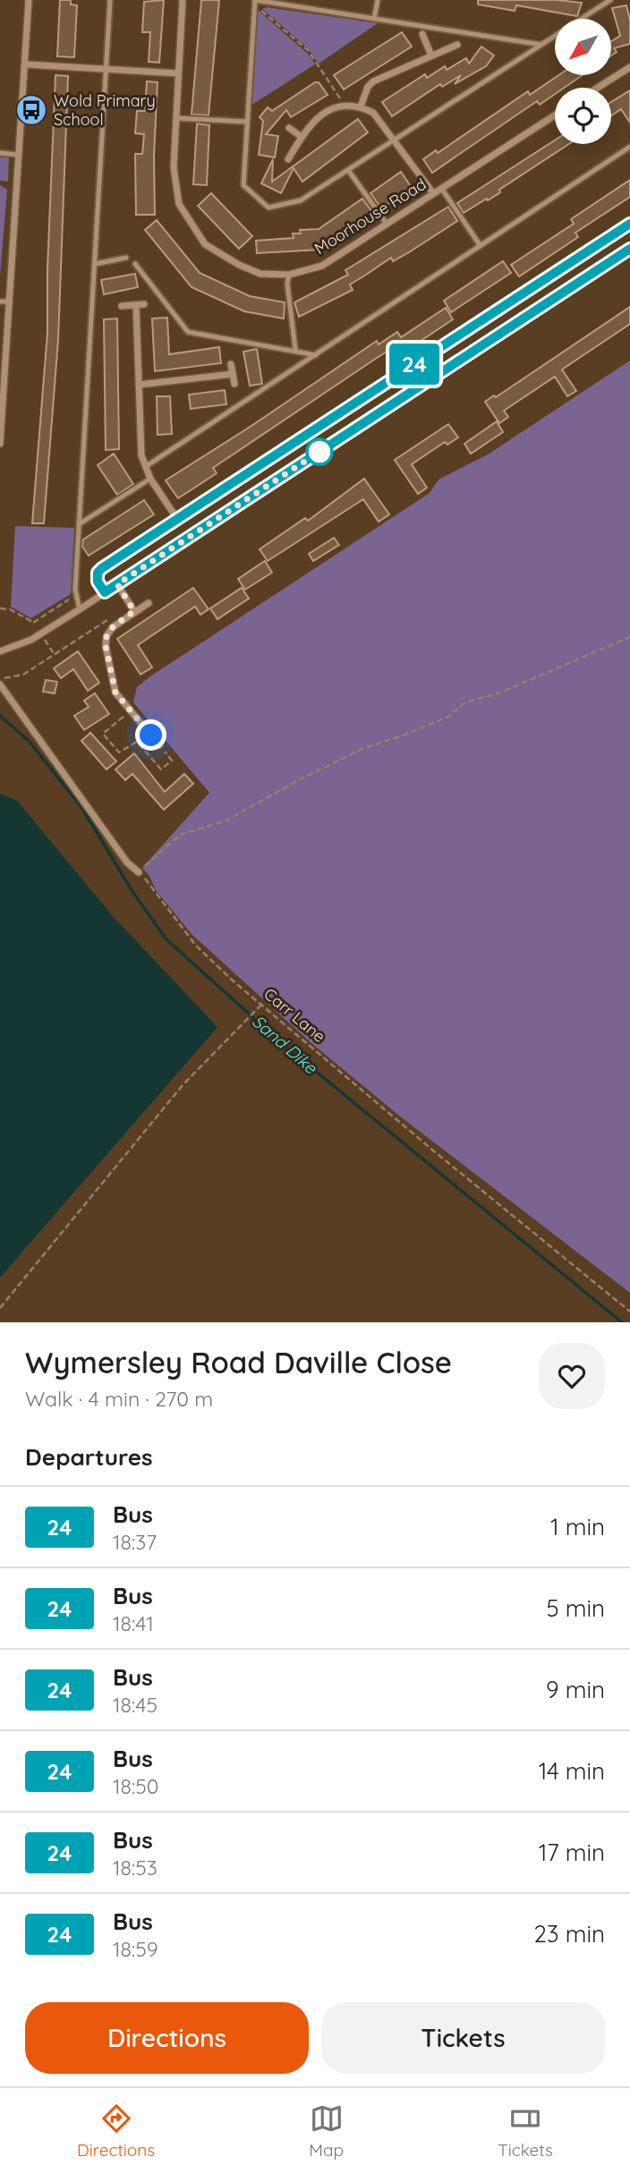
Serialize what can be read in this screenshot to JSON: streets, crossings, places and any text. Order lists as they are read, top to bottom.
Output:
{
  "streets": {
    "street": ["Moorhouse Road"],
    "path": ["Carr Lane"]
  },
  "water": ["Sand Dike"],
  "places": {
    "bus stop": ["Wold Primary School"]
  },
  "lines": ["bus line 24"],
  "north": "bottom left",
  "page": {
    "on_map": "24",
    "heading": [
      ["Wymersley Road Daville Close", "Walk · 4 min · 270 m"],
      "Departures"
    ],
    "list": [
      {
        "mark": "24",
        "name": "Bus",
        "note": "18:37",
        "value": "1 min"
      },
      {
        "mark": "24",
        "name": "Bus",
        "note": "18:41",
        "value": "5 min"
      },
      {
        "mark": "24",
        "name": "Bus",
        "note": "18:45",
        "value": "9 min"
      },
      {
        "mark": "24",
        "name": "Bus",
        "note": "18:50",
        "value": "14 min"
      },
      {
        "mark": "24",
        "name": "Bus",
        "note": "18:53",
        "value": "17 min"
      },
      {
        "mark": "24",
        "name": "Bus",
        "note": "18:59",
        "value": "23 min"
      }
    ],
    "buttons": ["Directions", "Tickets"],
    "tabs": ["Directions", "Map", "Tickets"]
  }
}
